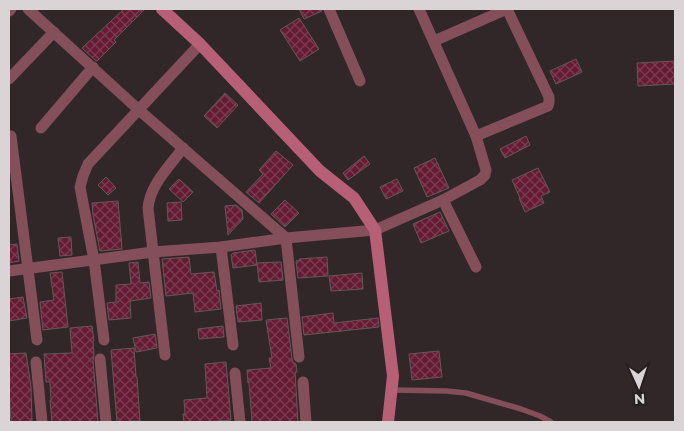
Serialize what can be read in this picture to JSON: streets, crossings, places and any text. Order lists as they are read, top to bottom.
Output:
{
  "north": "bottom"
}
